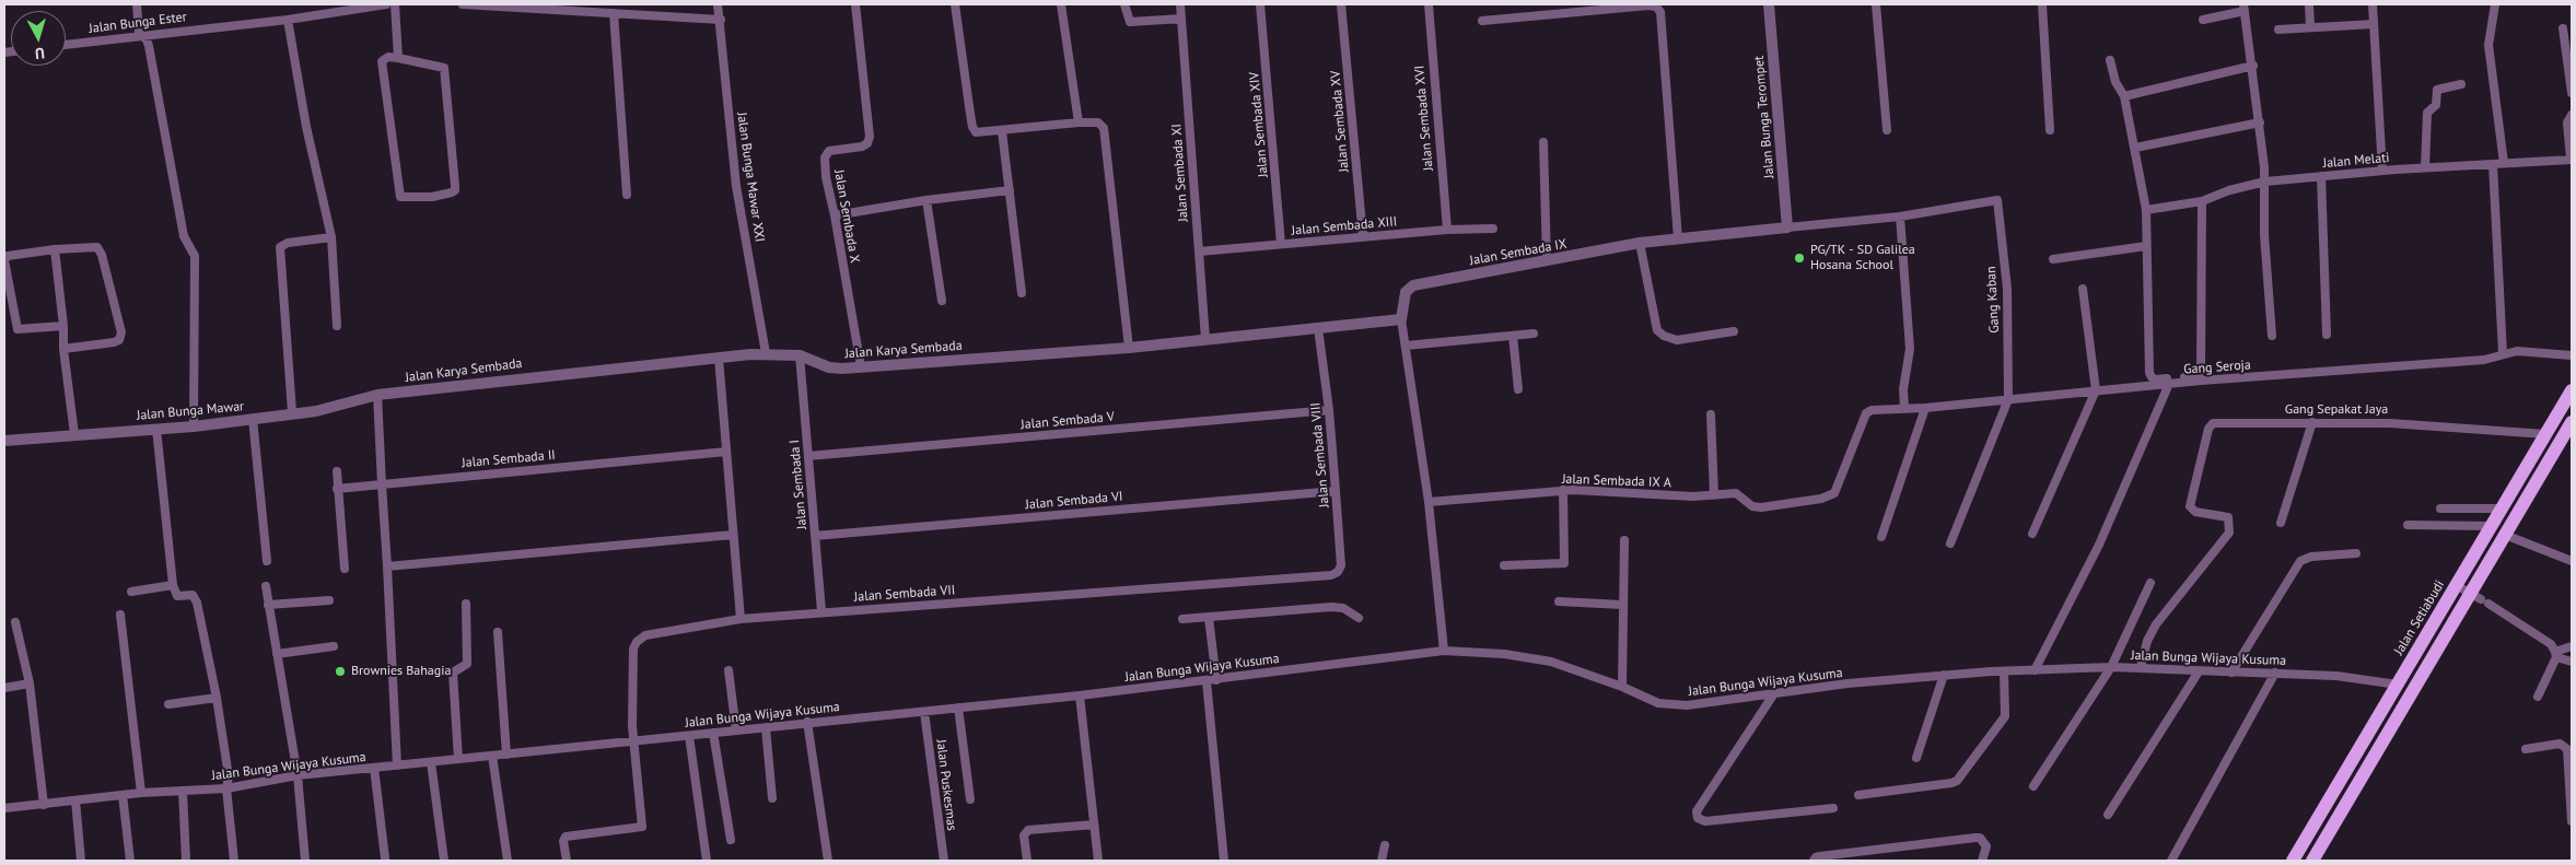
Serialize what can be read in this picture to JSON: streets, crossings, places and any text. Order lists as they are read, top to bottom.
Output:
{
  "streets": {
    "main road": ["Jalan Setiabudi"],
    "street": [
      "Jalan Bunga Ester",
      "Jalan Bunga Terompet",
      "Jalan Sembada XVI",
      "Jalan Sembada XV",
      "Jalan Sembada XIV",
      "Jalan Melati",
      "Jalan Sembada XI",
      "Jalan Bunga Mawar XXI",
      "Jalan Sembada X",
      "Jalan Sembada XIII",
      "Jalan Sembada IX",
      "Gang Kaban",
      "Jalan Karya Sembada",
      "Gang Seroja",
      "Gang Sepakat Jaya",
      "Jalan Bunga Mawar",
      "Jalan Sembada V",
      "Jalan Sembada VIII",
      "Jalan Sembada II",
      "Jalan Sembada IX A",
      "Jalan Sembada I",
      "Jalan Sembada VI",
      "Jalan Sembada VII",
      "Jalan Bunga Wijaya Kusuma",
      "Jalan Puskesmas"
    ]
  },
  "crossings": [
    ["Jalan Bunga Terompet", "Jalan Sembada IX"],
    ["Jalan Sembada XVI", "Jalan Sembada XIII"],
    ["Jalan Sembada XV", "Jalan Sembada XIII"],
    ["Jalan Sembada XIV", "Jalan Sembada XIII"],
    ["Jalan Sembada XI", "Jalan Sembada XIII"],
    ["Jalan Sembada XI", "Jalan Karya Sembada"],
    ["Jalan Bunga Mawar XXI", "Jalan Karya Sembada"],
    ["Jalan Sembada X", "Jalan Karya Sembada"],
    ["Jalan Sembada IX", "Gang Kaban"],
    ["Jalan Sembada IX", "Jalan Karya Sembada"],
    ["Jalan Sembada IX", "Jalan Sembada IX A"],
    ["Jalan Sembada IX", "Jalan Bunga Wijaya Kusuma"],
    ["Gang Kaban", "Gang Seroja"],
    ["Jalan Karya Sembada", "Jalan Bunga Mawar"],
    ["Jalan Karya Sembada", "Jalan Sembada VIII"],
    ["Jalan Karya Sembada", "Jalan Sembada I"],
    ["Gang Seroja", "Jalan Sembada IX A"],
    ["Gang Sepakat Jaya", "Jalan Setiabudi"],
    ["Gang Sepakat Jaya", "Jalan Bunga Wijaya Kusuma"],
    ["Jalan Sembada V", "Jalan Sembada VIII"],
    ["Jalan Sembada V", "Jalan Sembada I"],
    ["Jalan Sembada VIII", "Jalan Sembada VI"],
    ["Jalan Sembada VIII", "Jalan Sembada VII"],
    ["Jalan Sembada I", "Jalan Sembada VI"],
    ["Jalan Sembada I", "Jalan Sembada VII"],
    ["Jalan Sembada VII", "Jalan Bunga Wijaya Kusuma"],
    ["Jalan Setiabudi", "Jalan Bunga Wijaya Kusuma"],
    ["Jalan Bunga Wijaya Kusuma", "Jalan Puskesmas"]
  ],
  "places": ["PG/TK - SD Galilea Hosana School", "Brownies Bahagia"],
  "north": "bottom"
}
